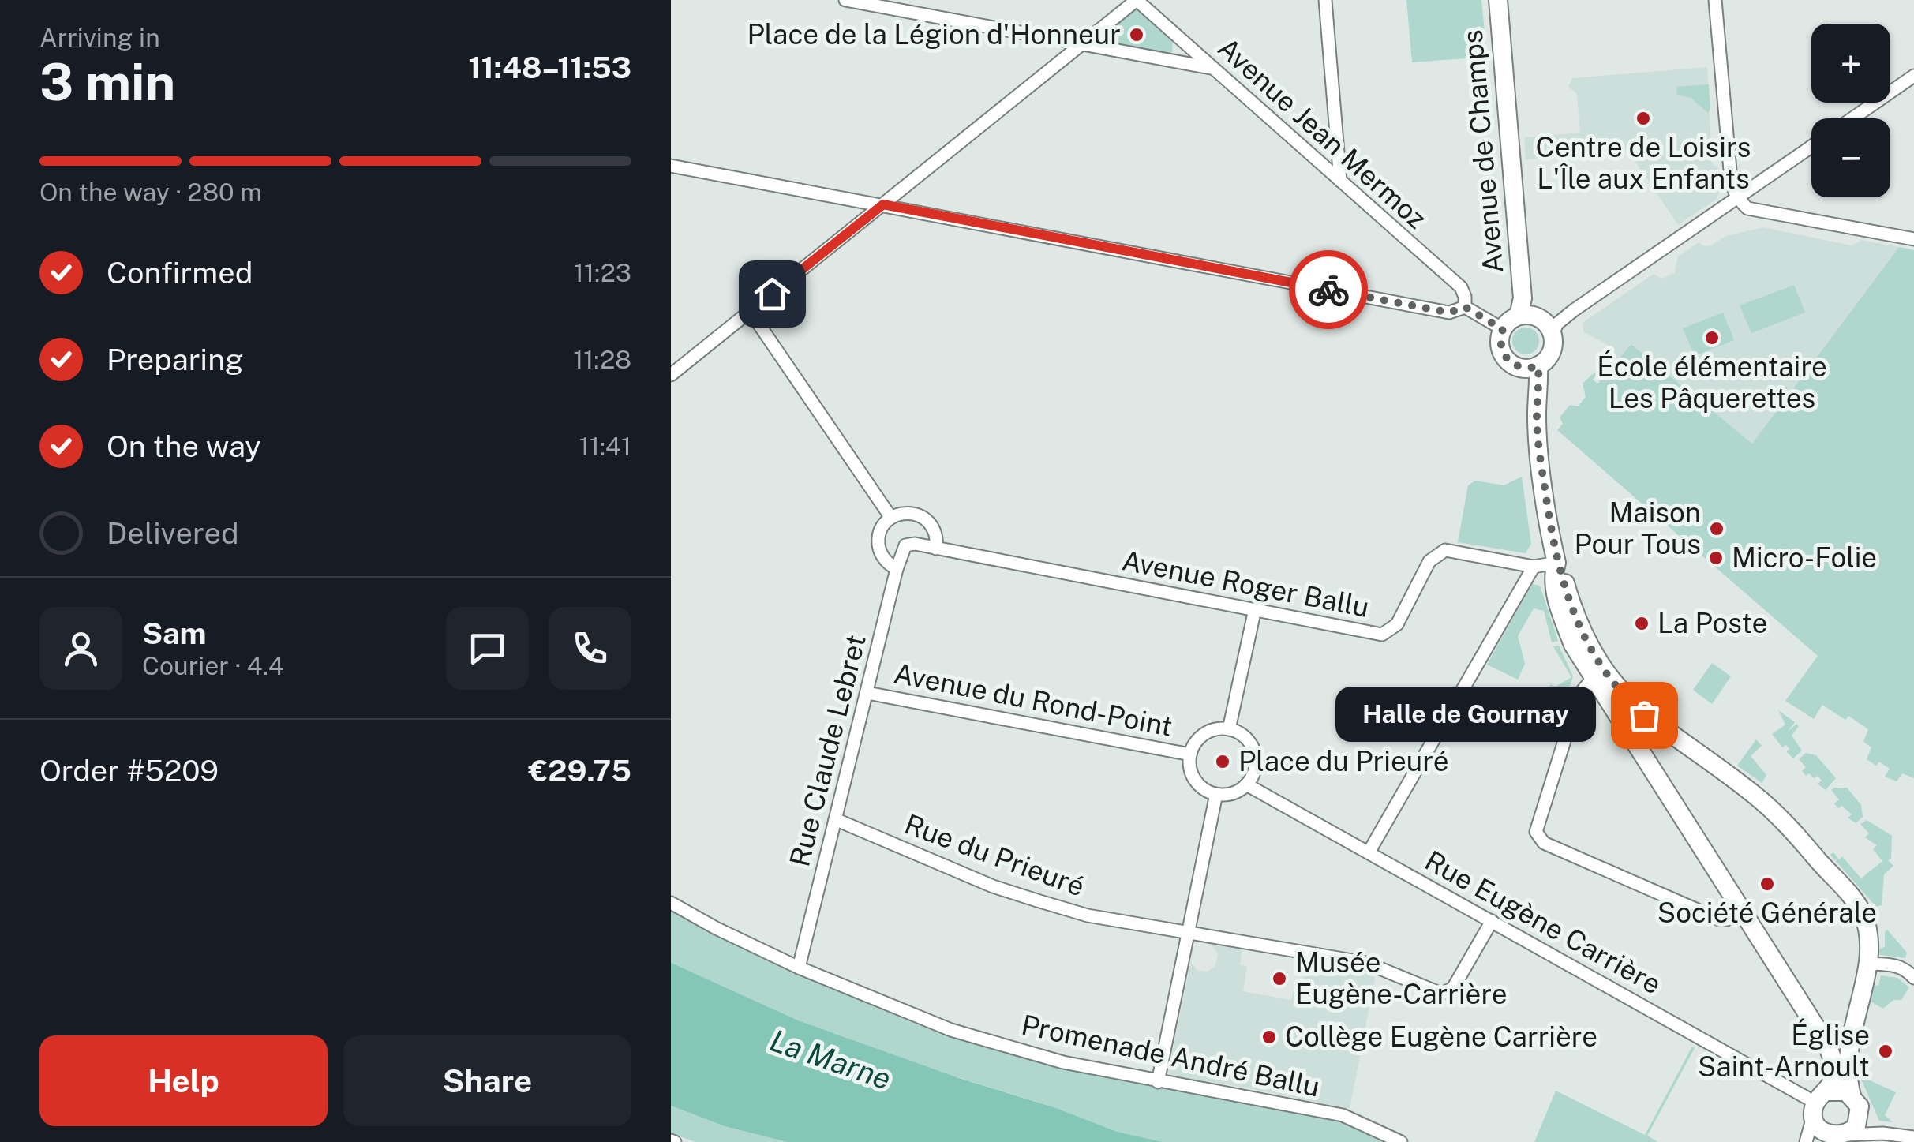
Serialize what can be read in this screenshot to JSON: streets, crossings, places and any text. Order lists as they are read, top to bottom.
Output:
{
  "streets": {
    "main road": ["Avenue de Champs"],
    "street": [
      "Avenue Jean Mermoz",
      "Avenue Roger Ballu",
      "Avenue du Rond-Point",
      "Rue Claude Lebret",
      "Rue du Prieuré",
      "Rue Eugène Carrière",
      "Promenade André Ballu"
    ]
  },
  "crossings": [
    ["Avenue Roger Ballu", "Rue Claude Lebret"],
    ["Avenue du Rond-Point", "Rue Claude Lebret"],
    ["Avenue du Rond-Point", "Rue Eugène Carrière"],
    ["Rue Claude Lebret", "Rue du Prieuré"],
    ["Rue Claude Lebret", "Promenade André Ballu"],
    ["Rue du Prieuré", "Rue Eugène Carrière"]
  ],
  "water": ["La Marne"],
  "places": [
    "Place de la Légion d'Honneur",
    "Centre de Loisirs L'Île aux Enfants",
    "École élémentaire Les Pâquerettes",
    "Maison Pour Tous",
    "Micro-Folie",
    "La Poste",
    "Halle de Gournay",
    "Place du Prieuré",
    "Société Générale",
    "Musée Eugène-Carrière",
    "Collège Eugène Carrière",
    "Église Saint-Arnoult"
  ],
  "page": {
    "heading": ["3 min", "Arriving in", "11:48–11:53"],
    "panel": [
      "Sam",
      "Courier · 4.4",
      "Order #5209",
      "€29.75"
    ],
    "map_buttons": ["+", "−"],
    "bar": "On the way · 280 m",
    "list": [
      ["Confirmed", "11:23"],
      ["Preparing", "11:28"],
      ["On the way", "11:41"],
      "Delivered"
    ],
    "bubble": "Halle de Gournay",
    "buttons": ["Help", "Share"]
  }
}
